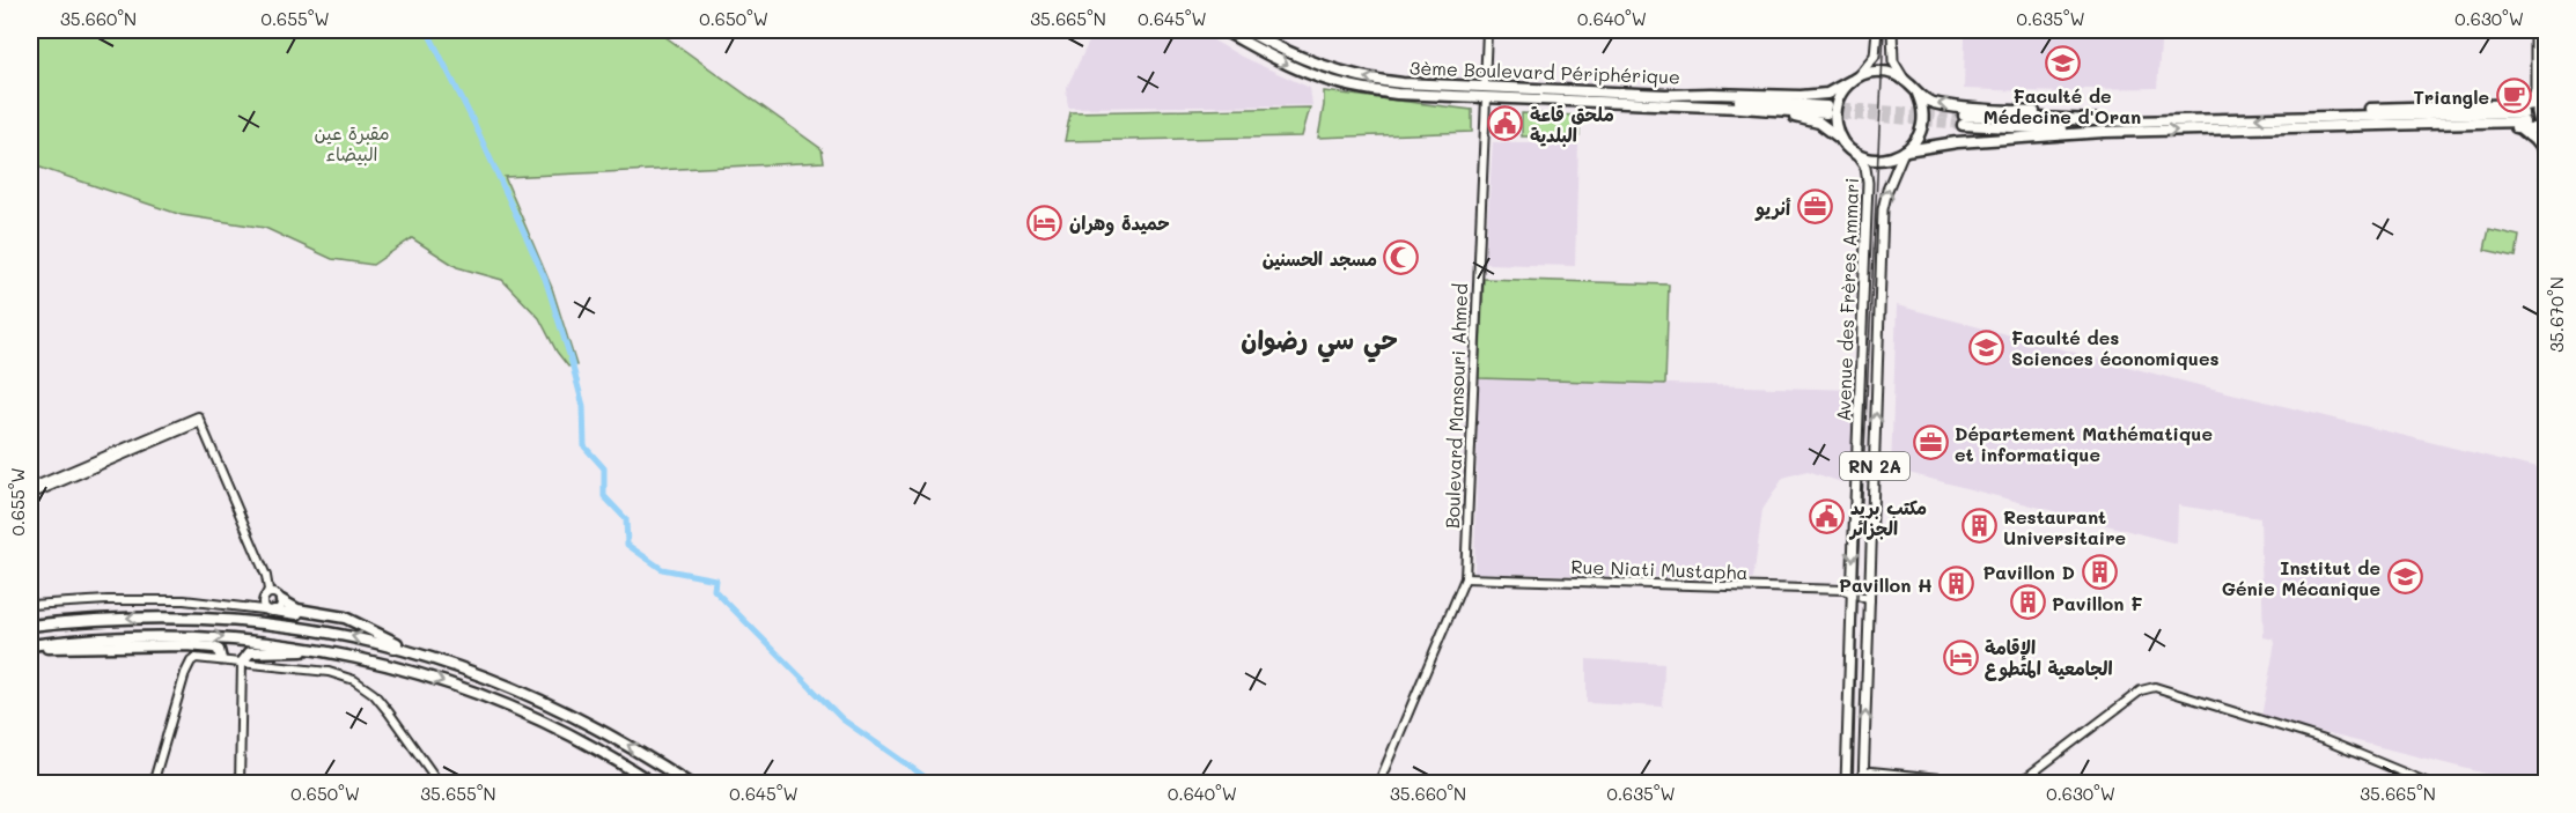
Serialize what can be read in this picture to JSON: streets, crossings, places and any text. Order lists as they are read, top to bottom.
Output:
{
  "streets": {
    "highway": ["3ème Boulevard Périphérique"],
    "main road": ["Avenue des Frères Ammari", "RN 2A"],
    "street": ["Boulevard Mansouri Ahmed", "Rue Niati Mustapha"]
  },
  "crossings": [
    ["3ème Boulevard Périphérique", "Avenue des Frères Ammari"],
    ["3ème Boulevard Périphérique", "Boulevard Mansouri Ahmed"],
    ["Avenue des Frères Ammari", "Rue Niati Mustapha"],
    ["Boulevard Mansouri Ahmed", "Rue Niati Mustapha"]
  ],
  "districts": ["حي سي رضوان"],
  "parks": ["مقبرة عين البيضاء"],
  "places": {
    "school or university": ["Faculté de Médecine d'Oran", "Faculté des Sciences économiques", "Institut de Génie Mécanique"],
    "cafe": ["Triangle"],
    "public building": ["ملحق قاعة البلدية", "مكتب بريد الجزائر"],
    "office": ["أنريو", "Département Mathématique et informatique"],
    "hotel": ["حميدة وهران", "الإقامة الجامعية المتطوع"],
    "mosque": ["مسجد الحسنين"],
    "building": [
      "Restaurant Universitaire",
      "Pavillon D",
      "Pavillon H",
      "Pavillon F"
    ]
  },
  "coordinates": [
    "35.660°N",
    "0.655°W",
    "0.650°W",
    "35.665°N",
    "0.645°W",
    "0.640°W",
    "0.635°W",
    "0.630°W",
    "35.670°N",
    "35.655°N"
  ]
}
